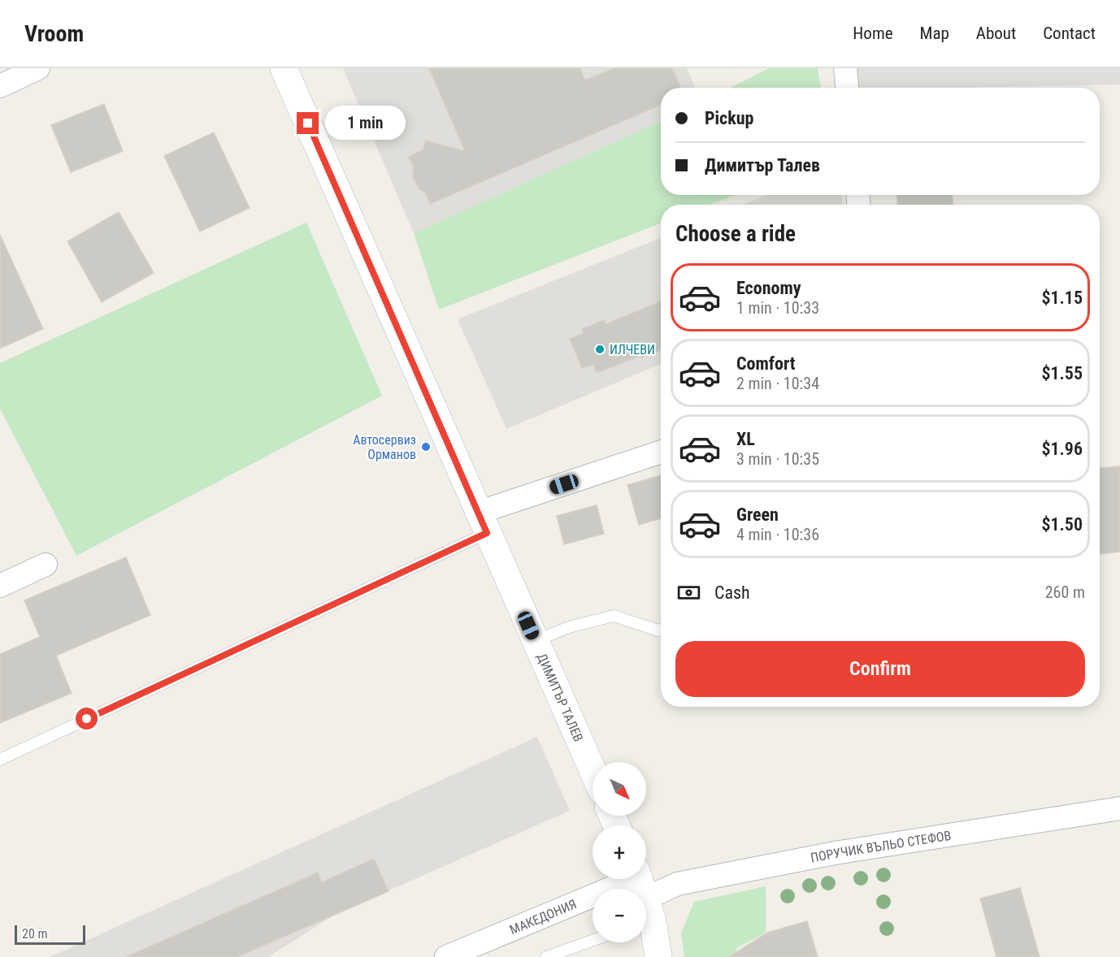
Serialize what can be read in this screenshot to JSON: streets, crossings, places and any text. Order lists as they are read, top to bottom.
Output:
{
  "streets": {
    "street": ["ДИМИТЪР ТАЛЕВ", "ПОРУЧИК ВЪЛЬО СТЕФОВ", "МАКЕДОНИЯ"]
  },
  "places": ["ИЛЧЕВИ", "Автосервиз Орманов"],
  "scale_bar": "20 m",
  "north": "bottom right",
  "page": {
    "header": "Vroom",
    "nav": [
      "Home",
      "Map",
      "About",
      "Contact"
    ],
    "banner": ["Pickup", "Димитър Талев"],
    "bubble": "1 min",
    "heading": "Choose a ride",
    "list": [
      {
        "name": "Economy",
        "note": "1 min · 10:33",
        "value": "$1.15"
      },
      {
        "name": "Comfort",
        "note": "2 min · 10:34",
        "value": "$1.55"
      },
      {
        "name": "XL",
        "note": "3 min · 10:35",
        "value": "$1.96"
      },
      {
        "name": "Green",
        "note": "4 min · 10:36",
        "value": "$1.50"
      }
    ],
    "pay": ["Cash", "260 m"],
    "buttons": "Confirm",
    "map_buttons": ["+", "−"],
    "scale": "20 m"
  }
}
